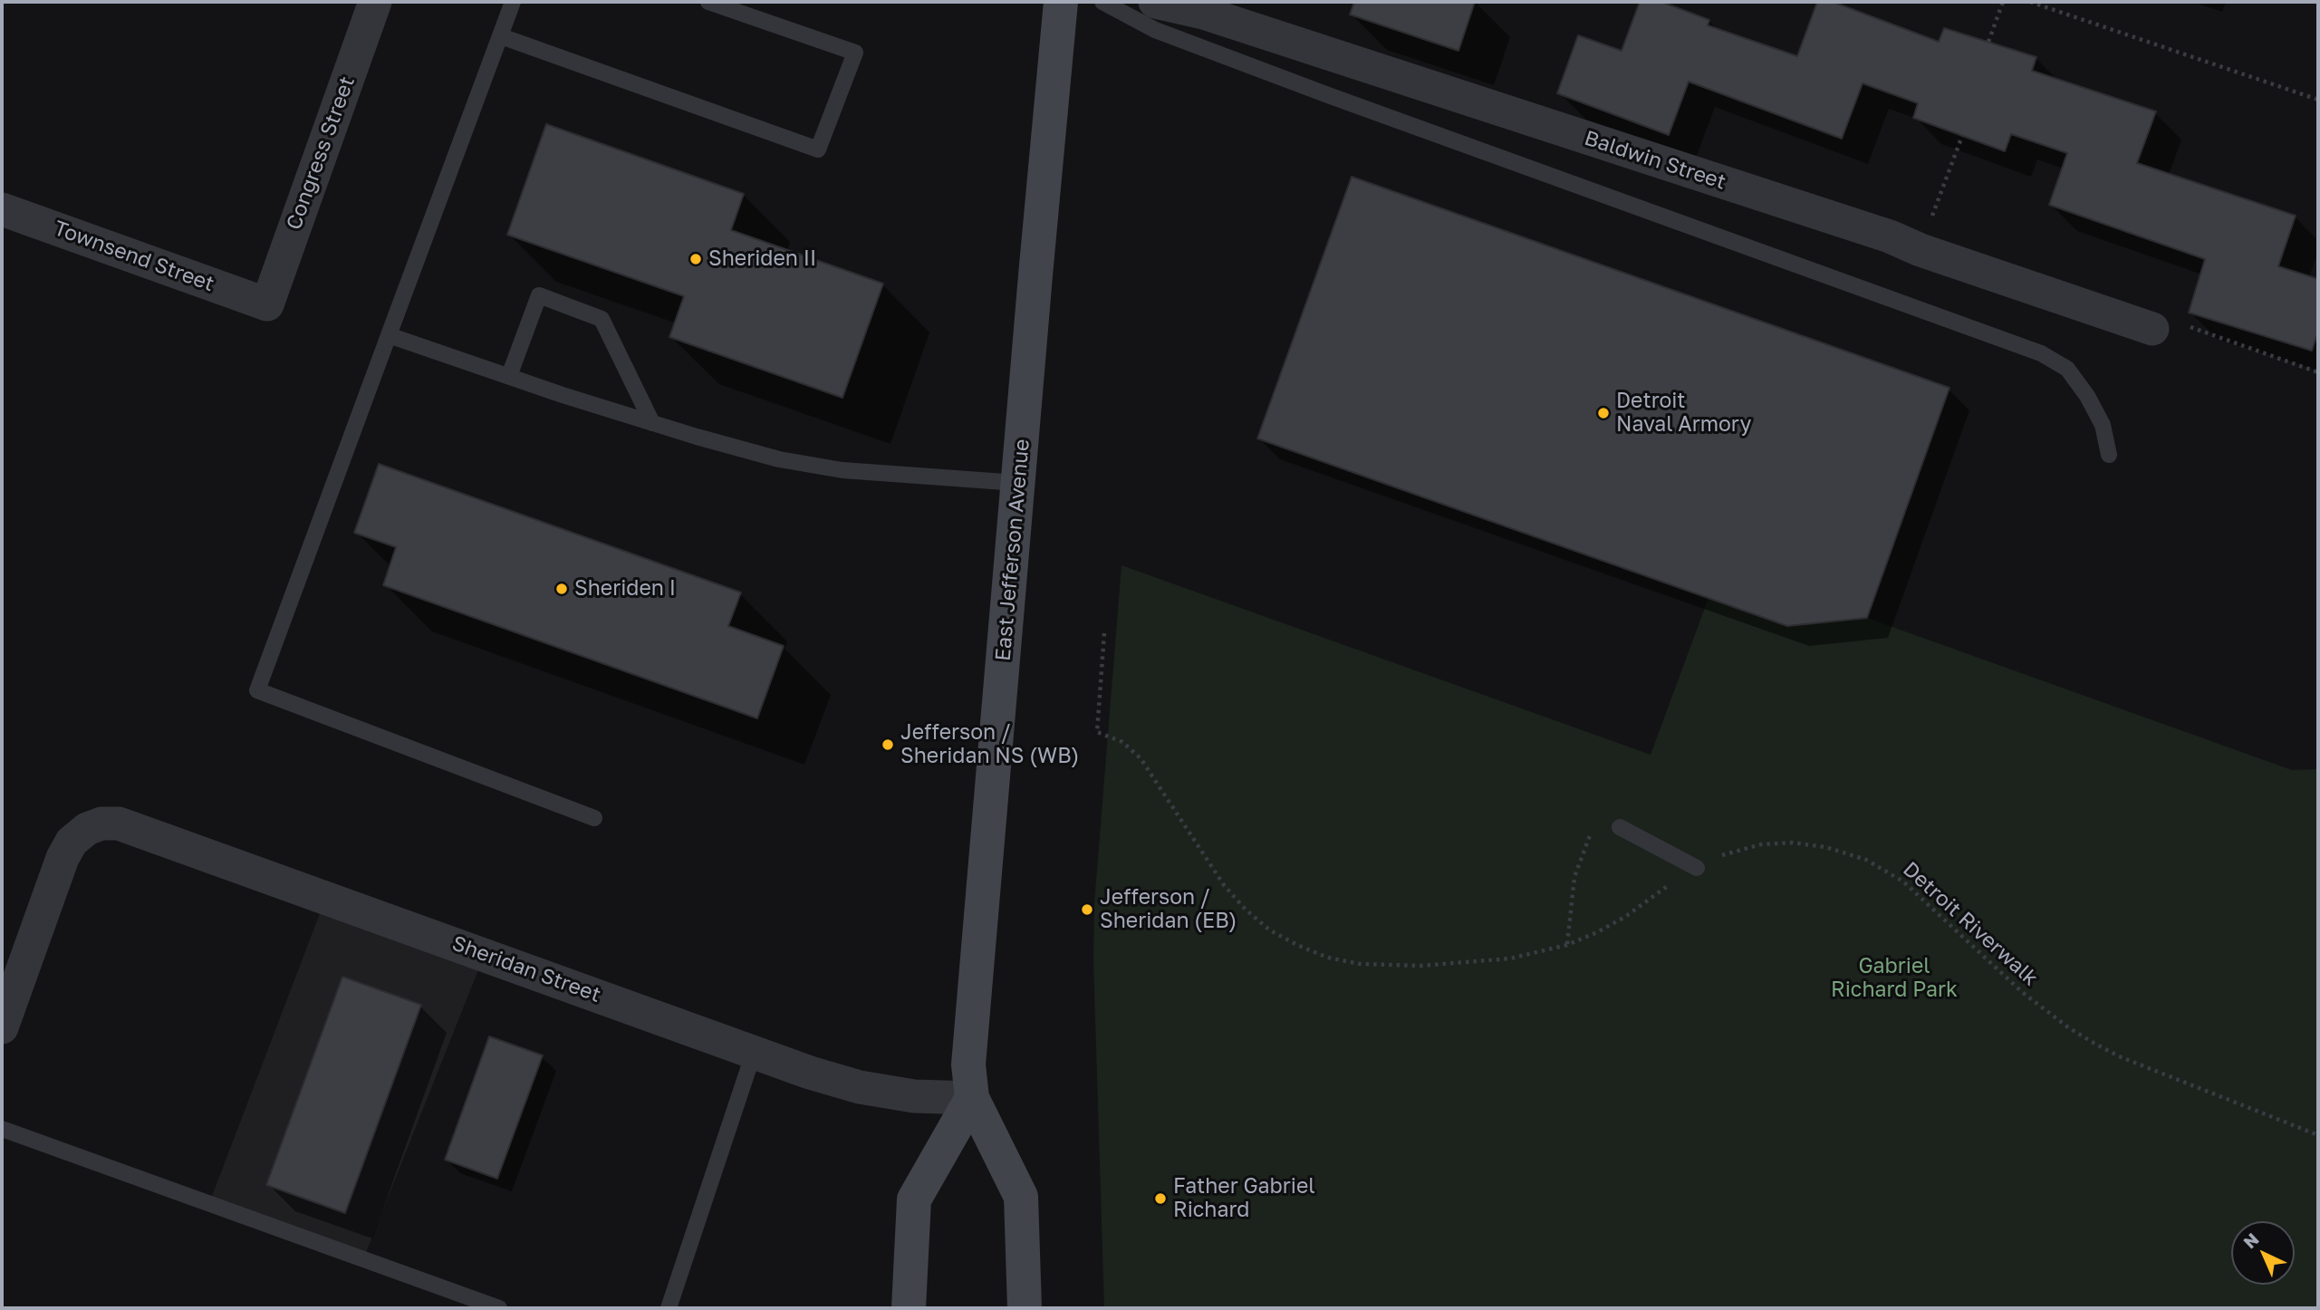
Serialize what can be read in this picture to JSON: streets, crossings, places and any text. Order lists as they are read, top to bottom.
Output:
{
  "streets": {
    "main road": ["East Jefferson Avenue"],
    "street": [
      "Congress Street",
      "Baldwin Street",
      "Townsend Street",
      "Sheridan Street"
    ],
    "path": ["Detroit Riverwalk"]
  },
  "crossings": [
    ["Congress Street", "Townsend Street"],
    ["East Jefferson Avenue", "Sheridan Street"]
  ],
  "parks": ["Gabriel Richard Park"],
  "places": [
    "Sheriden II",
    "Detroit Naval Armory",
    "Sheriden I",
    "Jefferson / Sheridan NS (WB)",
    "Jefferson / Sheridan (EB)",
    "Father Gabriel Richard"
  ],
  "north": "top left"
}
